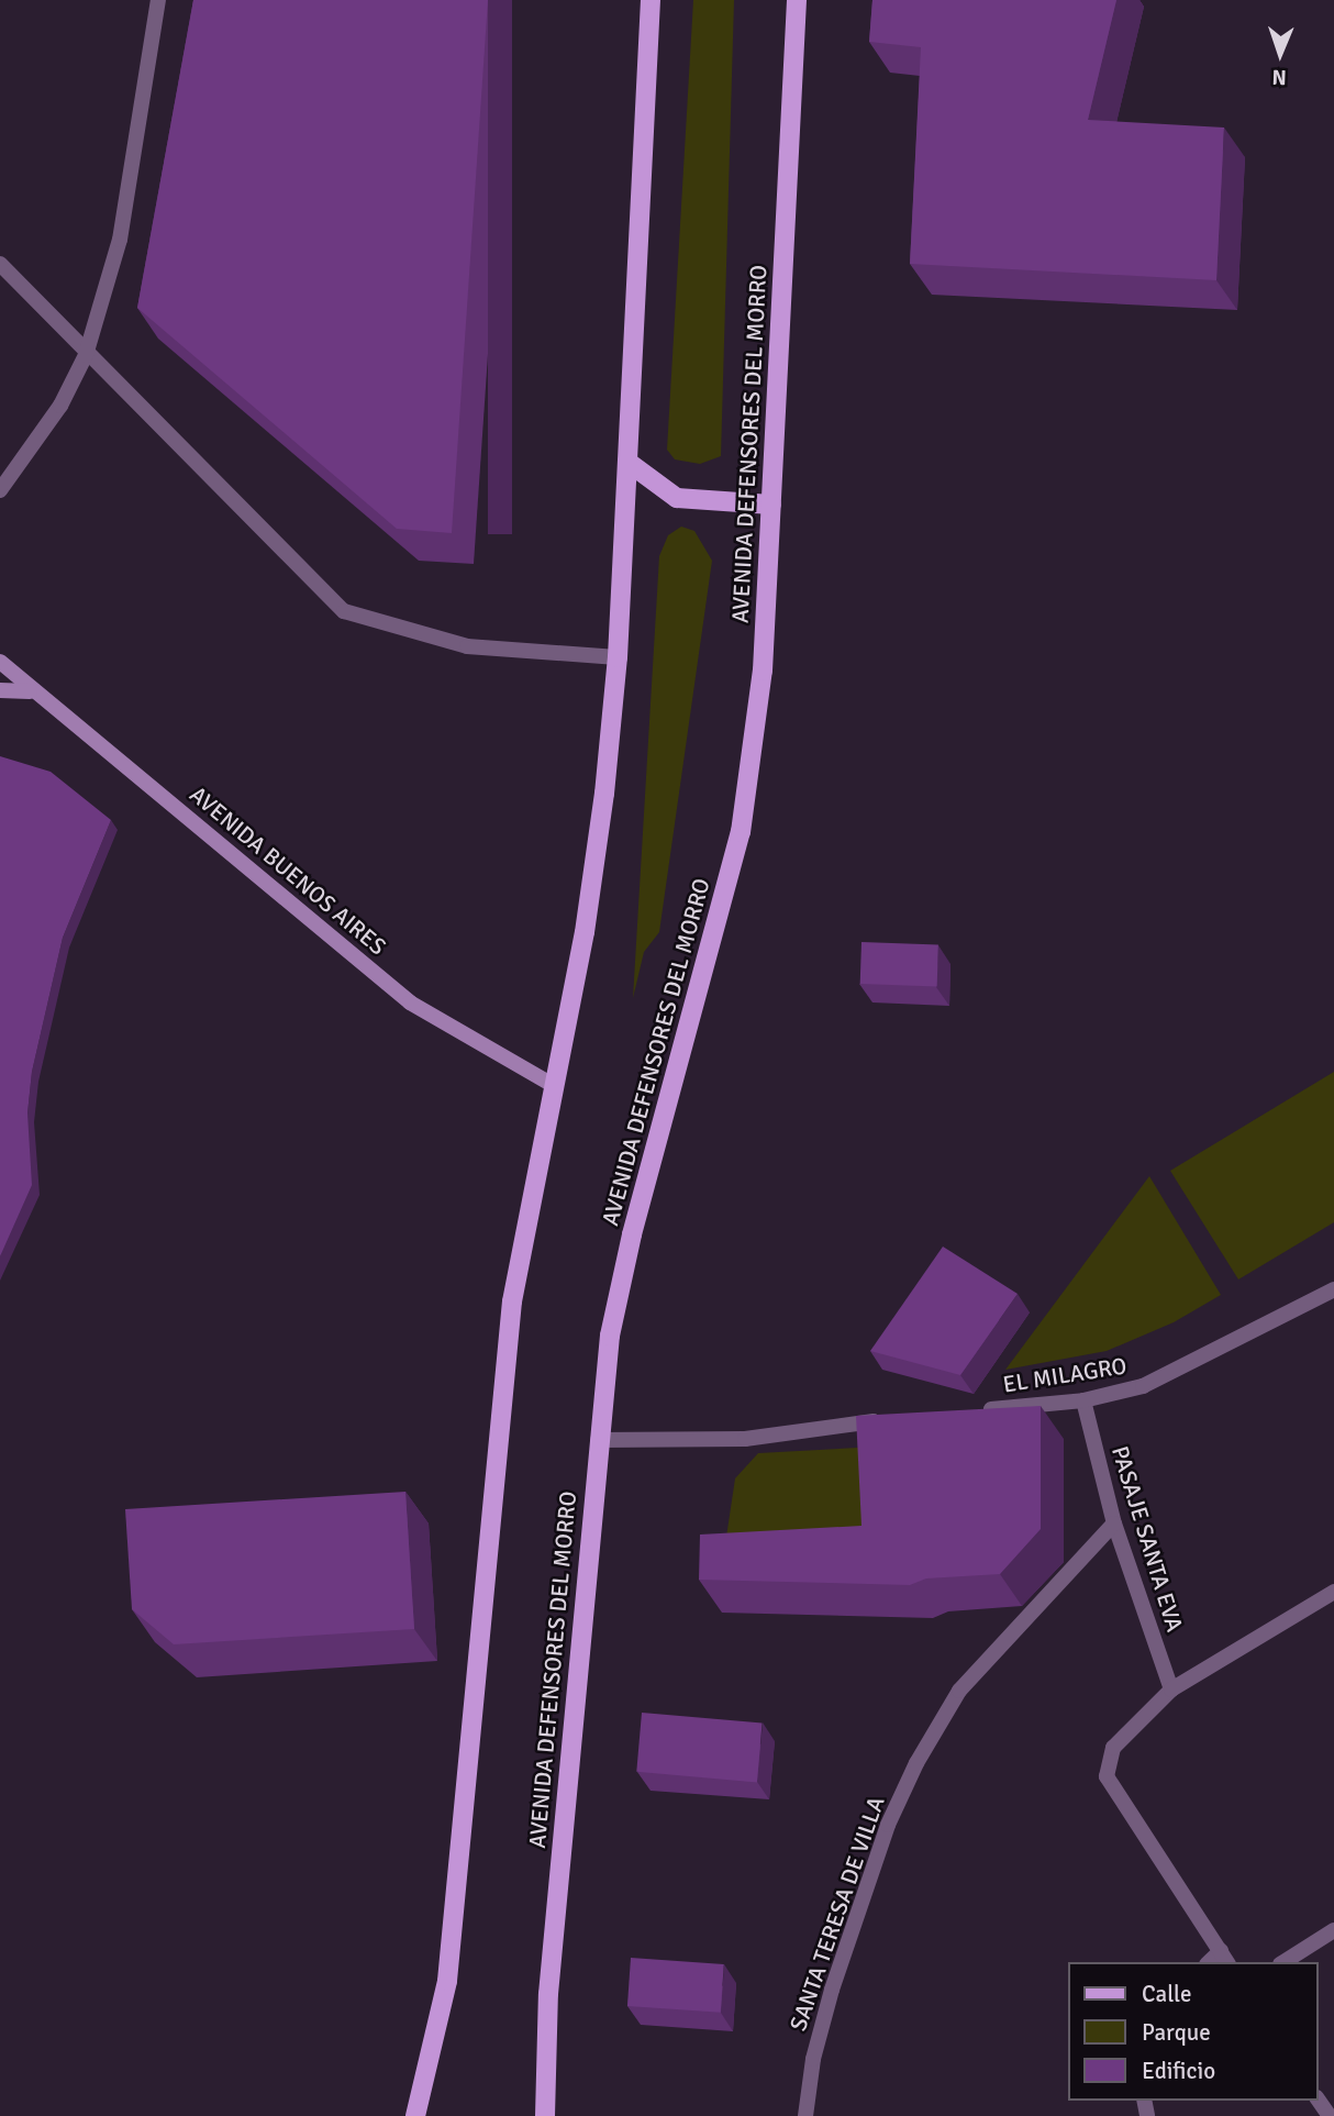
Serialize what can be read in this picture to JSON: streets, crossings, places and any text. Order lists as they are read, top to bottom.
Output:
{
  "streets": {
    "main road": ["AVENIDA DEFENSORES DEL MORRO"],
    "street": [
      "AVENIDA BUENOS AIRES",
      "EL MILAGRO",
      "PASAJE SANTA EVA",
      "SANTA TERESA DE VILLA"
    ]
  },
  "crossings": [
    ["EL MILAGRO", "PASAJE SANTA EVA"],
    ["PASAJE SANTA EVA", "SANTA TERESA DE VILLA"]
  ],
  "legend": ["Calle", "Parque", "Edificio"],
  "north": "bottom"
}
